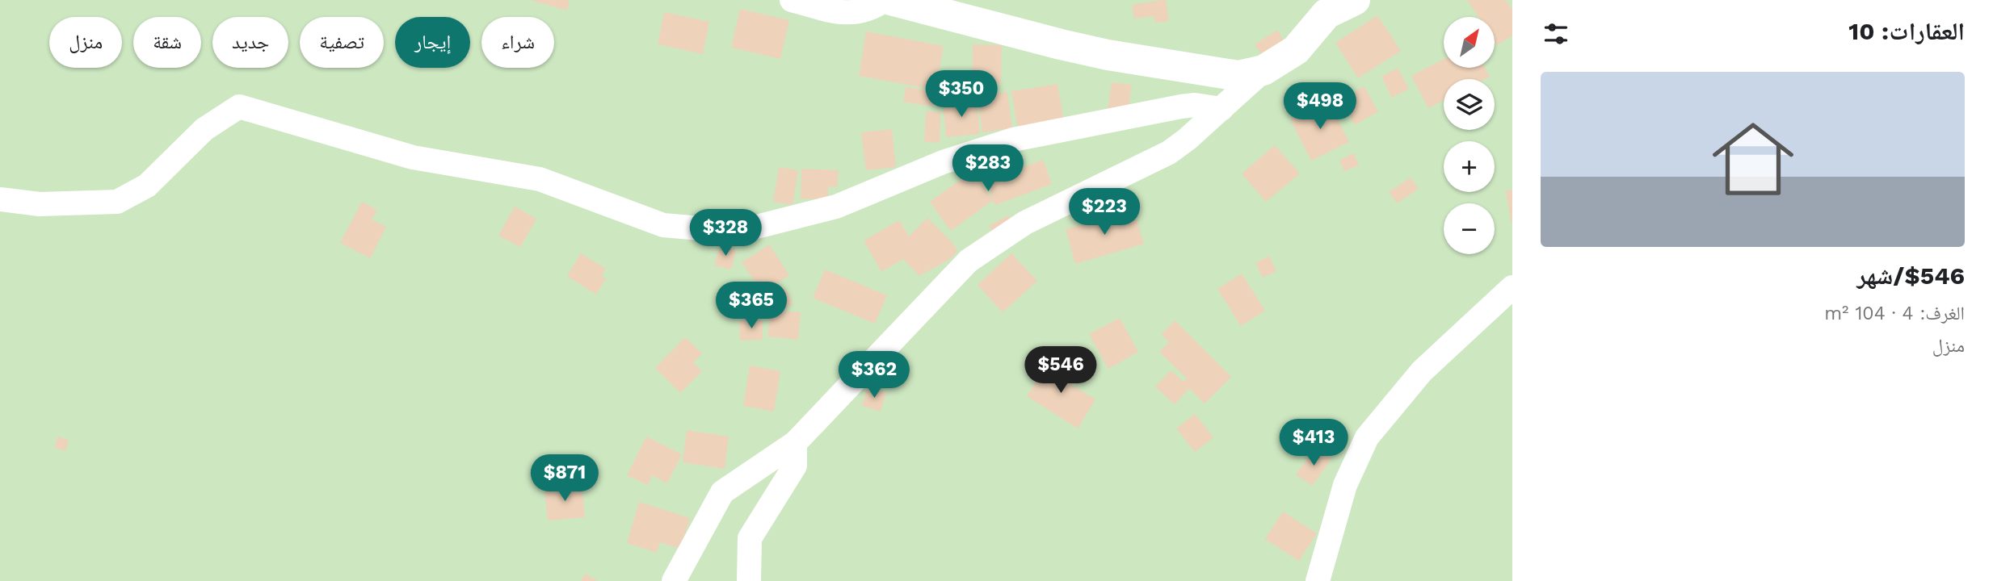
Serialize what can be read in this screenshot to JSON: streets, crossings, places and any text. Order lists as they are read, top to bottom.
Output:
{
  "north": "top right",
  "page": {
    "heading": "العقارات: 10",
    "map_buttons": ["+", "−"],
    "chip": [
      "شراء",
      "إيجار",
      "تصفية",
      "جديد",
      "شقة",
      "منزل"
    ],
    "list": [
      {
        "name": "$546/شهر",
        "note": "الغرف: 4 · 104 m² · منزل"
      }
    ],
    "price": [
      "$350",
      "$498",
      "$283",
      "$223",
      "$328",
      "$365",
      "$546",
      "$362",
      "$413",
      "$871"
    ]
  }
}
